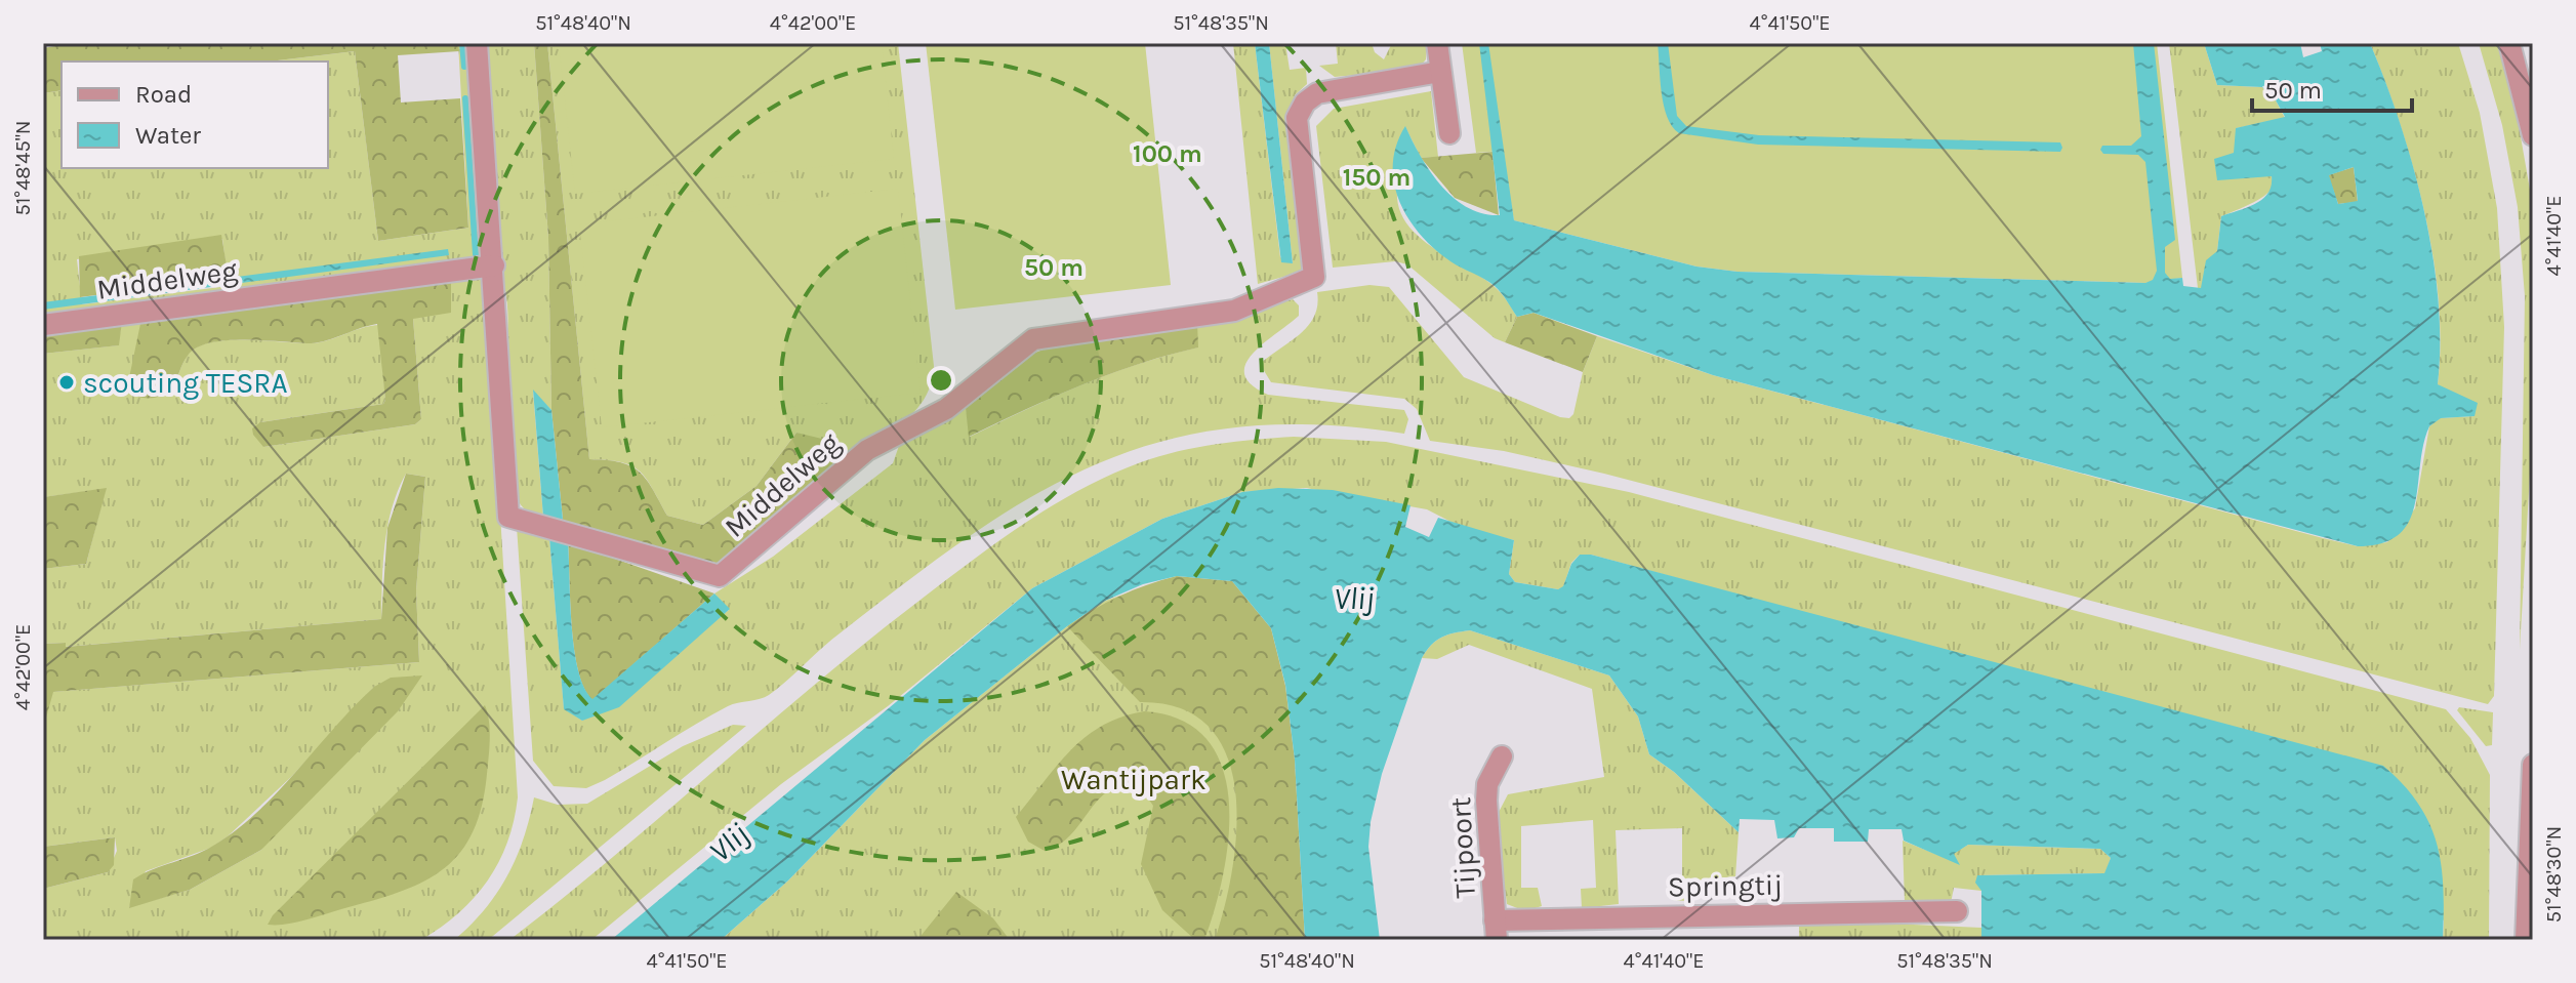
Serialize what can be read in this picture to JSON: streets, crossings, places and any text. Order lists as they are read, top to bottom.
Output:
{
  "streets": {
    "street": ["Middelweg", "Tijpoort", "Springtij"]
  },
  "crossings": [
    ["Tijpoort", "Springtij"]
  ],
  "water": ["Vlij"],
  "parks": ["Wantijpark"],
  "places": ["scouting TESRA"],
  "legend": ["Road", "Water"],
  "scale_bar": "50 m",
  "coordinates": [
    "51°48'40\"N",
    "4°42'00\"E",
    "51°48'35\"N",
    "4°41'50\"E",
    "51°48'45\"N",
    "4°41'40\"E",
    "51°48'30\"N"
  ],
  "rings": ["100 m", "150 m", "50 m"]
}
